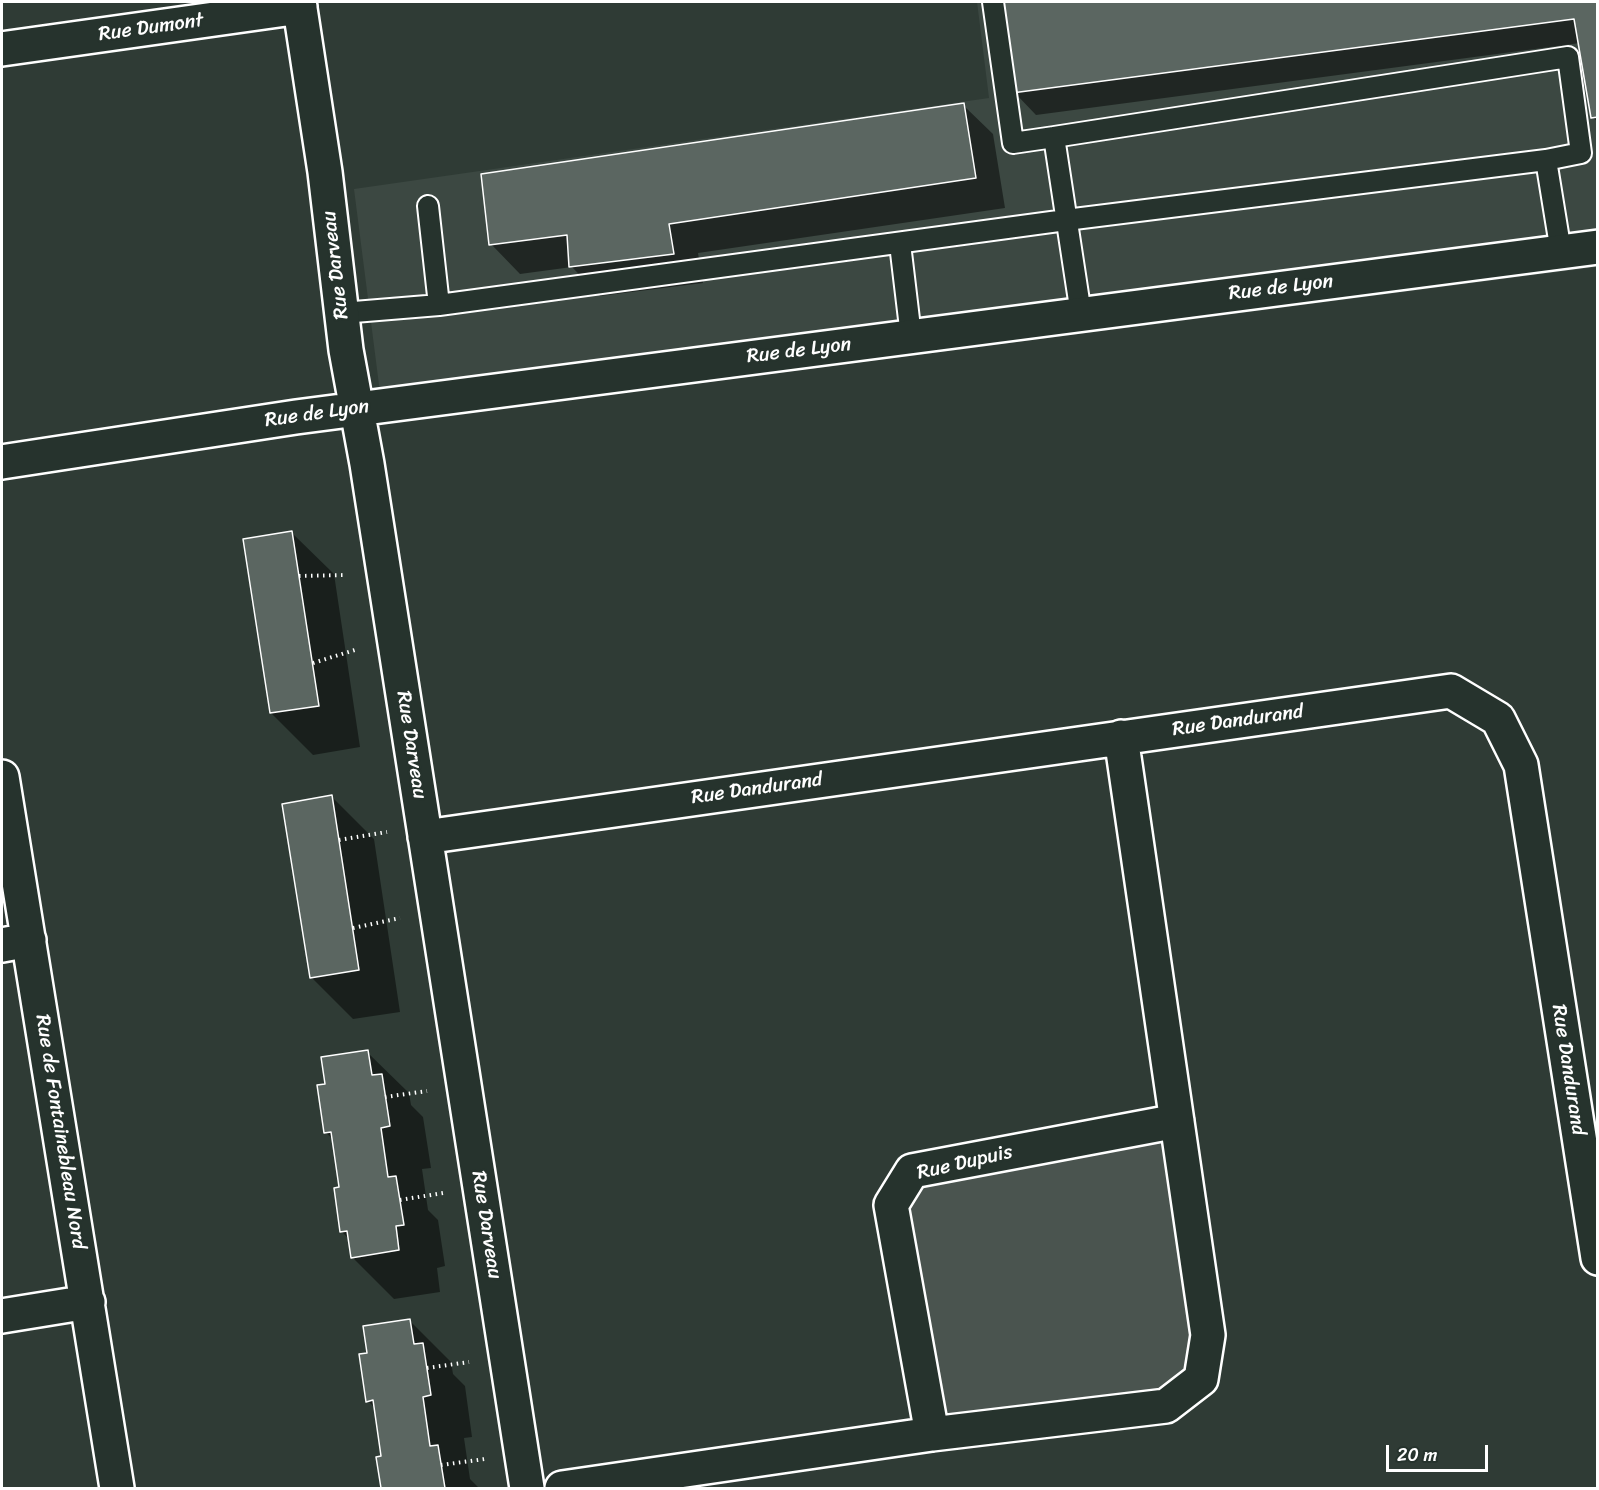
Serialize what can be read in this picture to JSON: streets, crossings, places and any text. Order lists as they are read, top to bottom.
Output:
{
  "streets": {
    "street": [
      "Rue Dumont",
      "Rue Darveau",
      "Rue de Lyon",
      "Rue Dandurand",
      "Rue de Fontainebleau Nord",
      "Rue Dupuis"
    ]
  },
  "crossings": [
    ["Rue Dumont", "Rue Darveau"],
    ["Rue Darveau", "Rue de Lyon"],
    ["Rue Darveau", "Rue Dandurand"]
  ],
  "scale_bar": "20 m"
}
